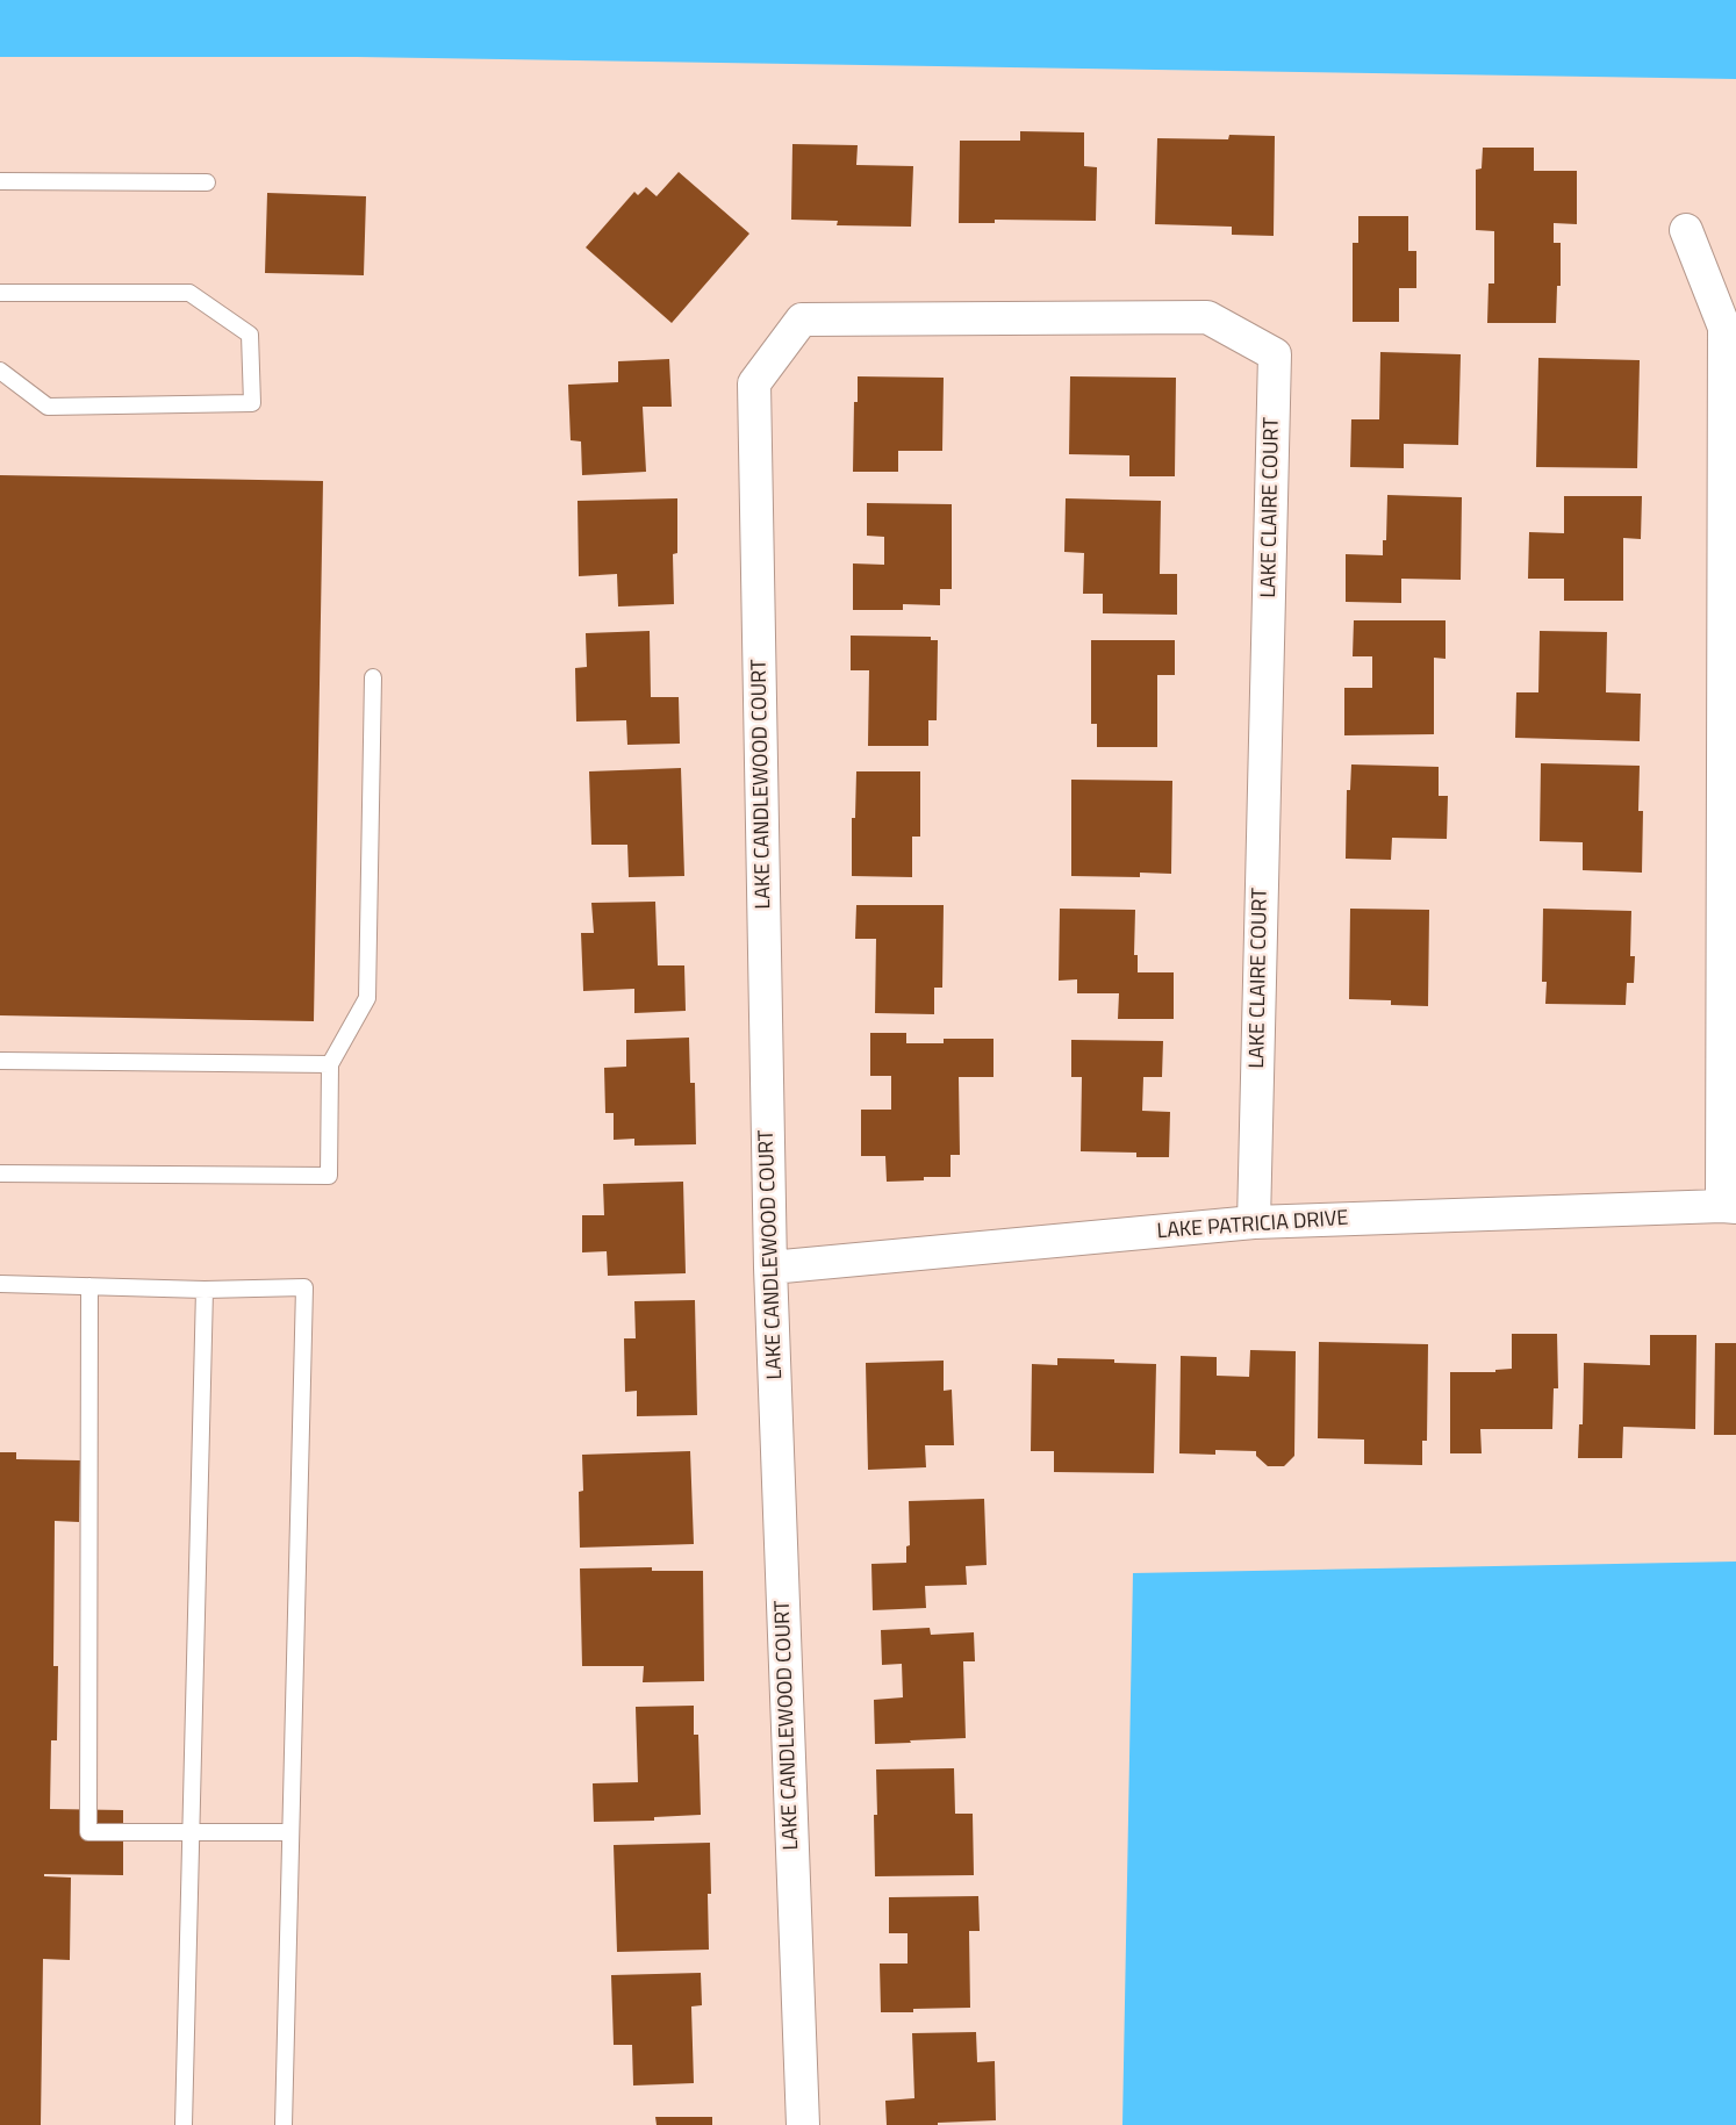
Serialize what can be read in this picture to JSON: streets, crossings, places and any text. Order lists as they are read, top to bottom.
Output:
{
  "streets": {
    "street": ["LAKE CLAIRE COURT", "LAKE CANDLEWOOD COURT", "LAKE PATRICIA DRIVE"]
  },
  "crossings": [
    ["LAKE CLAIRE COURT", "LAKE CANDLEWOOD COURT"],
    ["LAKE CLAIRE COURT", "LAKE PATRICIA DRIVE"],
    ["LAKE CANDLEWOOD COURT", "LAKE PATRICIA DRIVE"]
  ]
}
